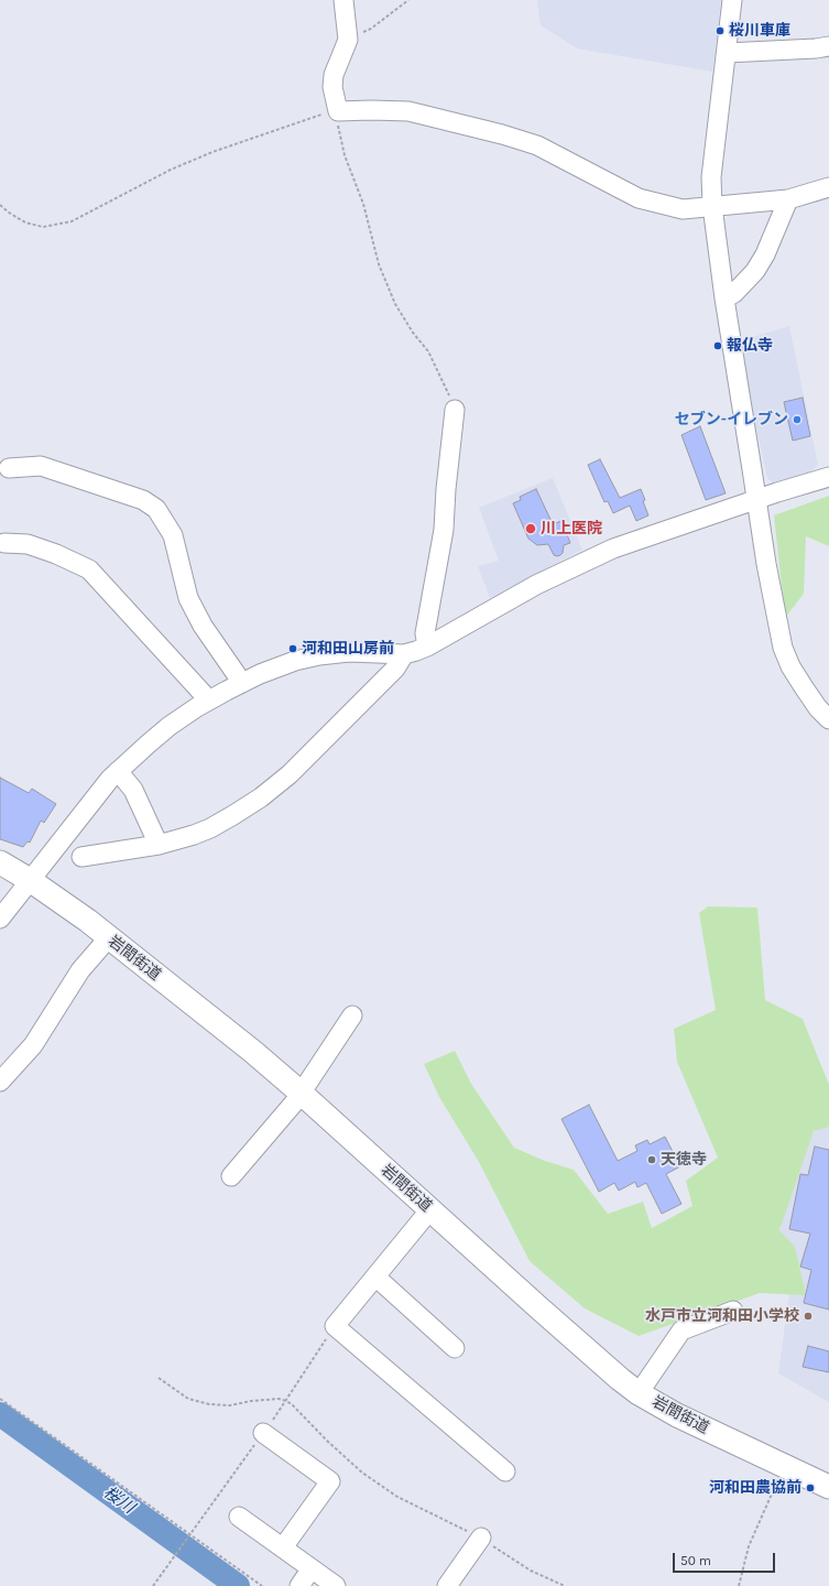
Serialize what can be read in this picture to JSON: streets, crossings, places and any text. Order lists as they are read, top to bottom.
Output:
{
  "streets": {
    "main road": ["岩間街道"]
  },
  "water": ["桜川"],
  "places": [
    "桜川車庫",
    "報仏寺",
    "セブン-イレブン",
    "川上医院",
    "河和田山房前",
    "天徳寺",
    "水戸市立河和田小学校",
    "河和田農協前"
  ],
  "scale_bar": "50 m"
}
